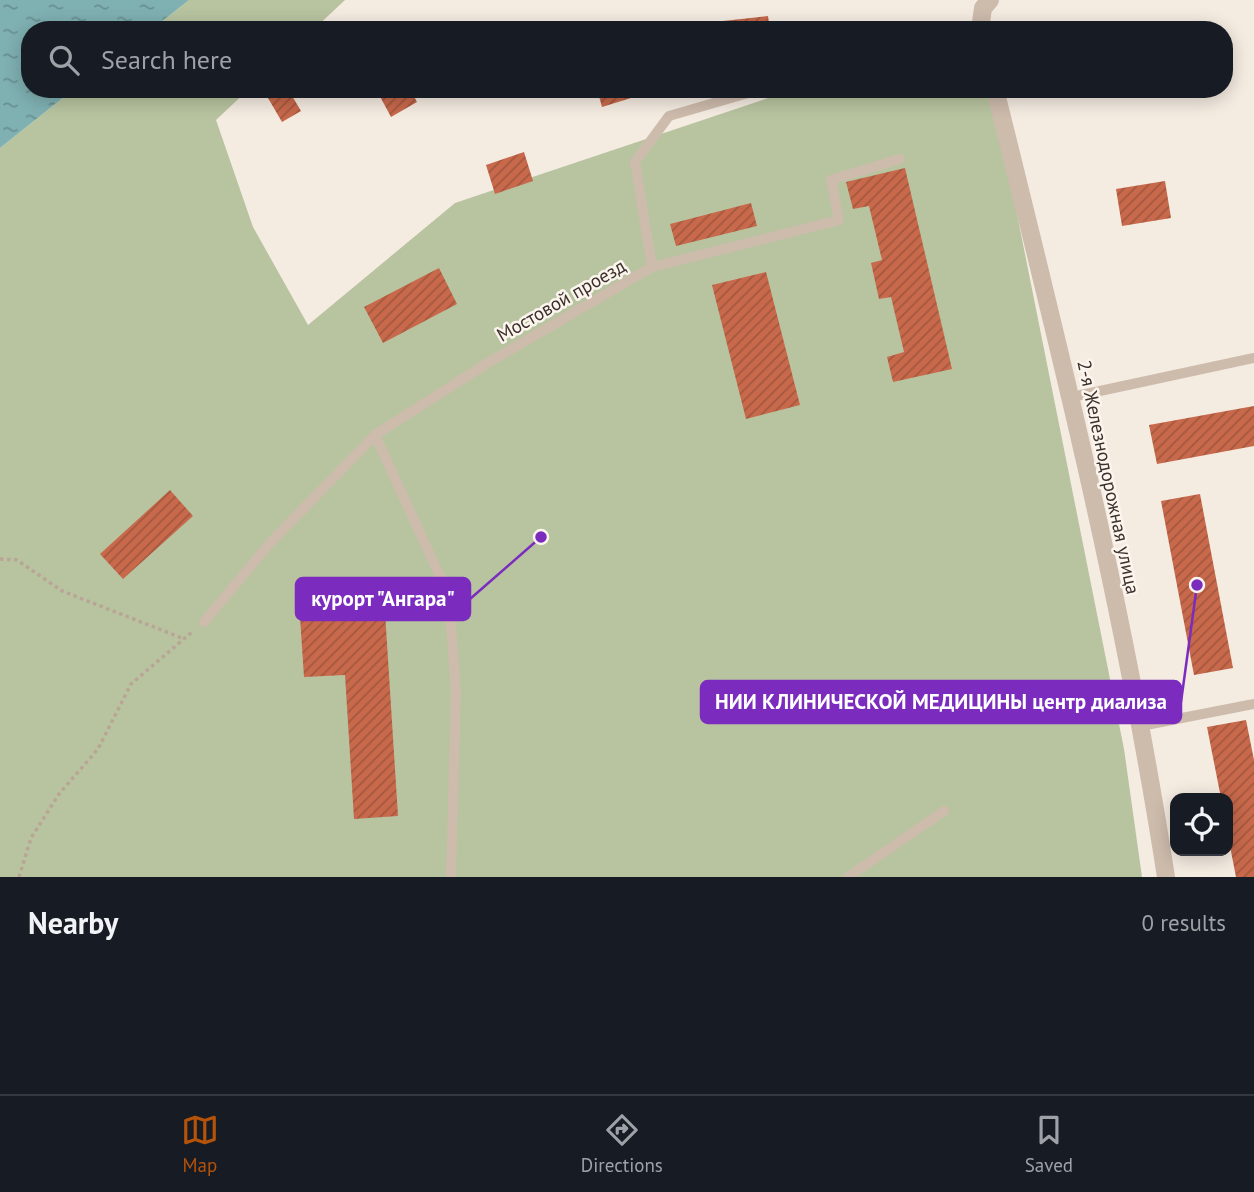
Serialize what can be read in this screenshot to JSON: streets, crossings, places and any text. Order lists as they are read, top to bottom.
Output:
{
  "streets": {
    "street": ["2-я Железнодорожная улица"],
    "lane": ["Мостовой проезд"]
  },
  "places": ["курорт \"Ангара\"", "НИИ КЛИНИЧЕСКОЙ МЕДИЦИНЫ центр диализа"],
  "page": {
    "search": "Search here",
    "heading": ["Nearby", "0 results"],
    "nav": ["Map", "Directions", "Saved"]
  }
}
